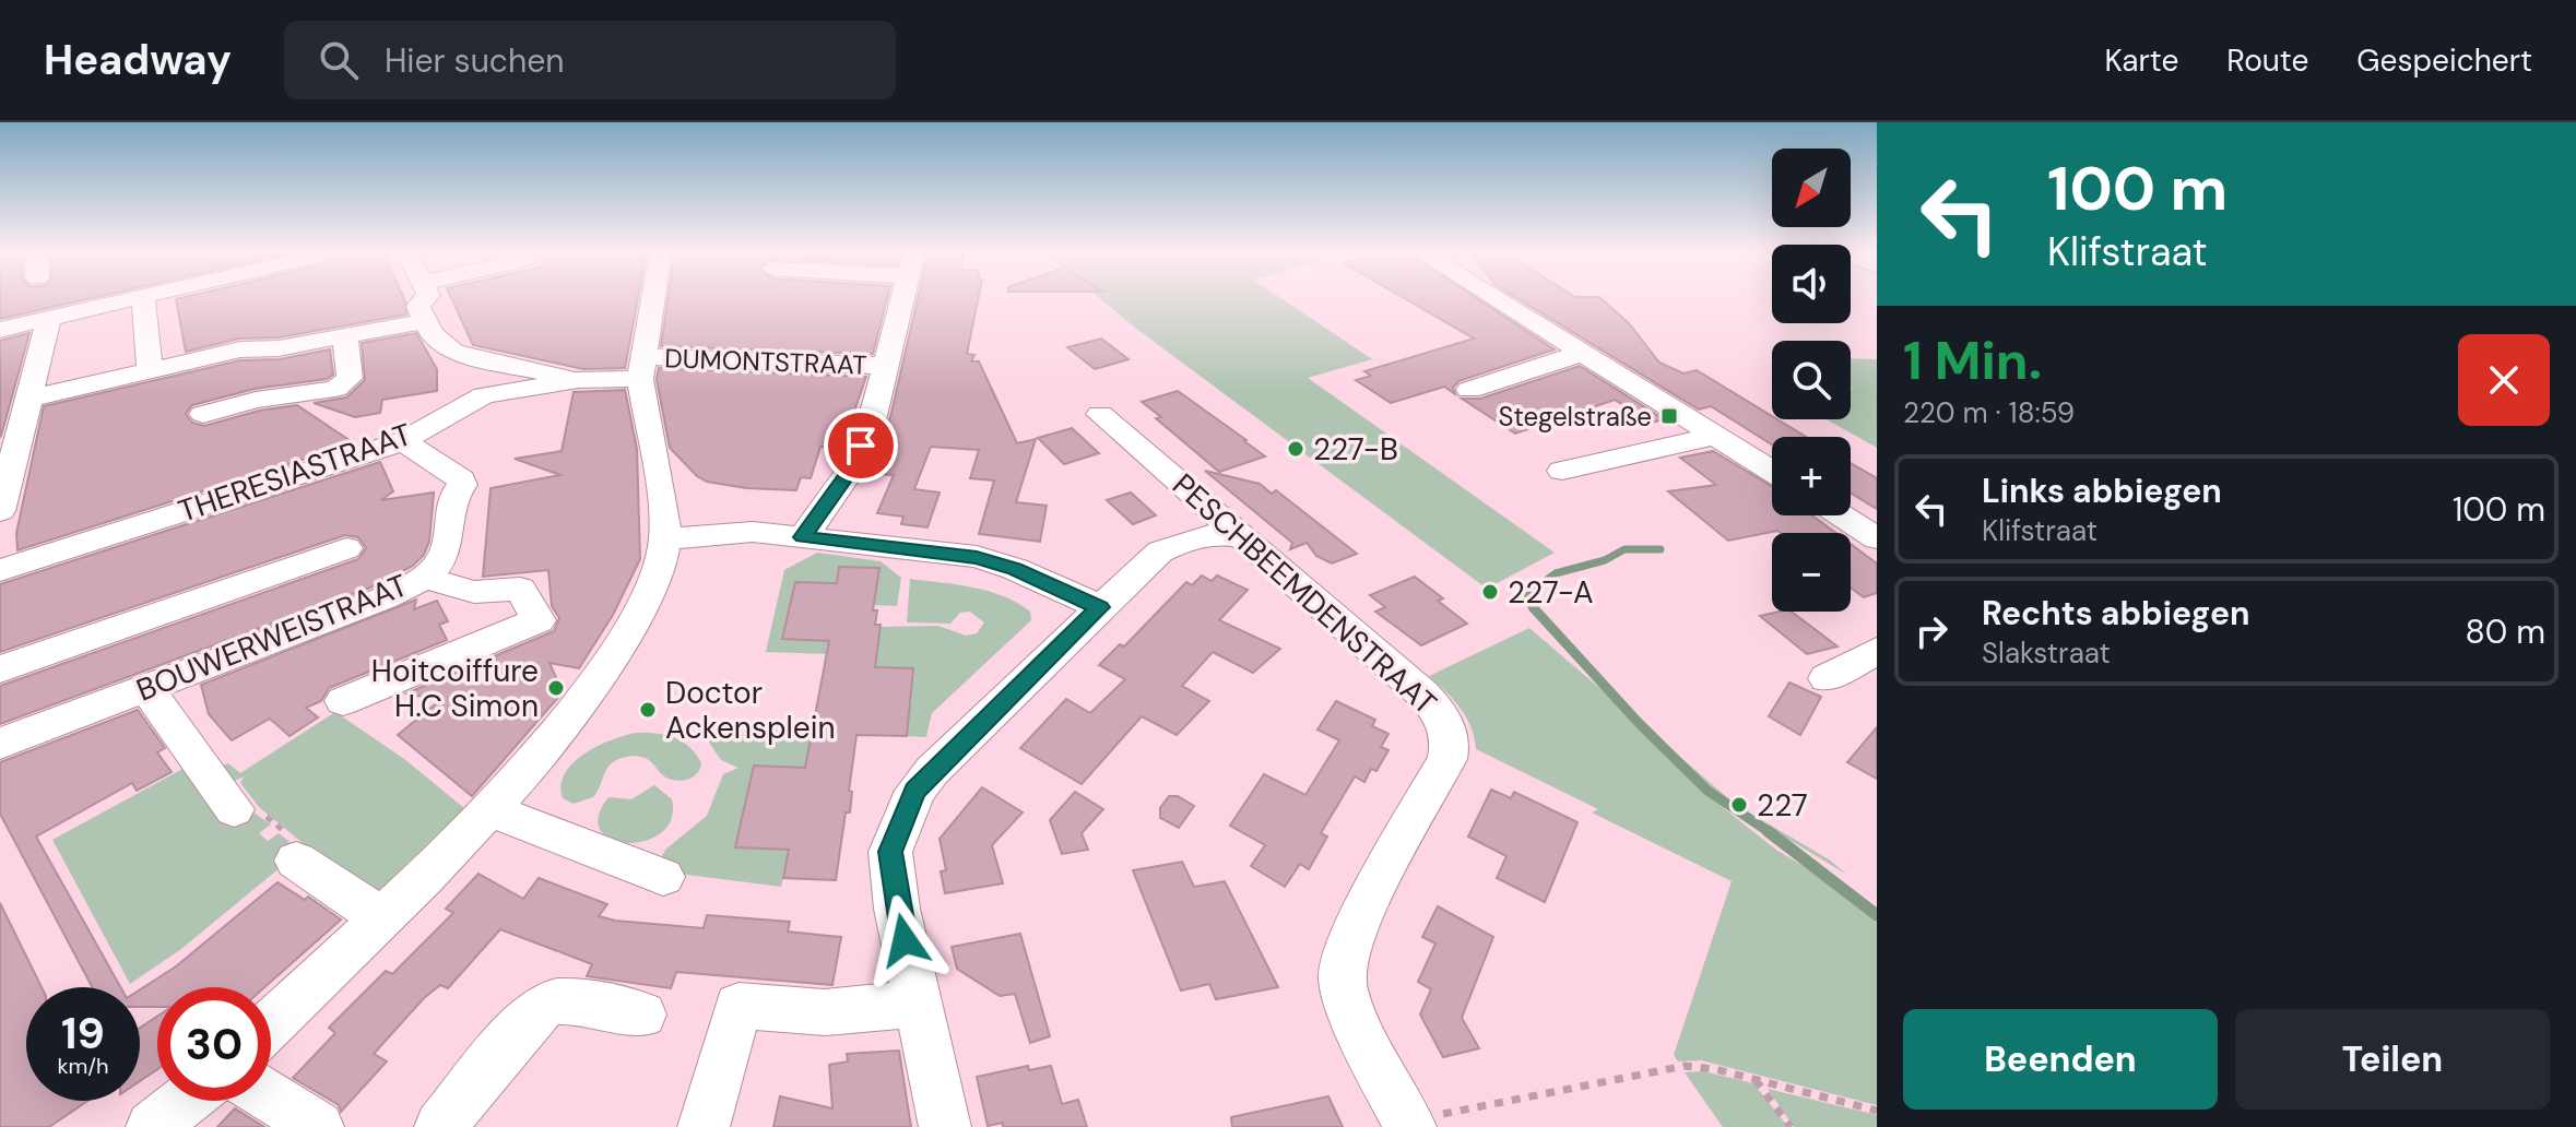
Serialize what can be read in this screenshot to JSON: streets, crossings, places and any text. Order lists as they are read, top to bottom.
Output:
{
  "streets": {
    "street": [
      "DUMONTSTRAAT",
      "THERESIASTRAAT",
      "PESCHBEEMDENSTRAAT",
      "BOUWERWEISTRAAT"
    ]
  },
  "crossings": [
    ["DUMONTSTRAAT", "THERESIASTRAAT"],
    ["THERESIASTRAAT", "BOUWERWEISTRAAT"]
  ],
  "places": {
    "transit": ["Stegelstraße"],
    "other": [
      "227-B",
      "227-A",
      "Hoitcoiffure H.C Simon",
      "Doctor Ackensplein",
      "227"
    ]
  },
  "north": "bottom left",
  "page": {
    "header": "Headway",
    "search": "Hier suchen",
    "nav": ["Karte", "Route", "Gespeichert"],
    "turn": ["100 m", "Klifstraat"],
    "map_buttons": ["+", "−"],
    "heading": ["1 Min.", "220 m · 18:59"],
    "list": [
      {
        "name": "Links abbiegen",
        "note": "Klifstraat",
        "value": "100 m"
      },
      {
        "name": "Rechts abbiegen",
        "note": "Slakstraat",
        "value": "80 m"
      }
    ],
    "speed": "19 km/h",
    "limit": "30",
    "buttons": ["Beenden", "Teilen"]
  }
}
